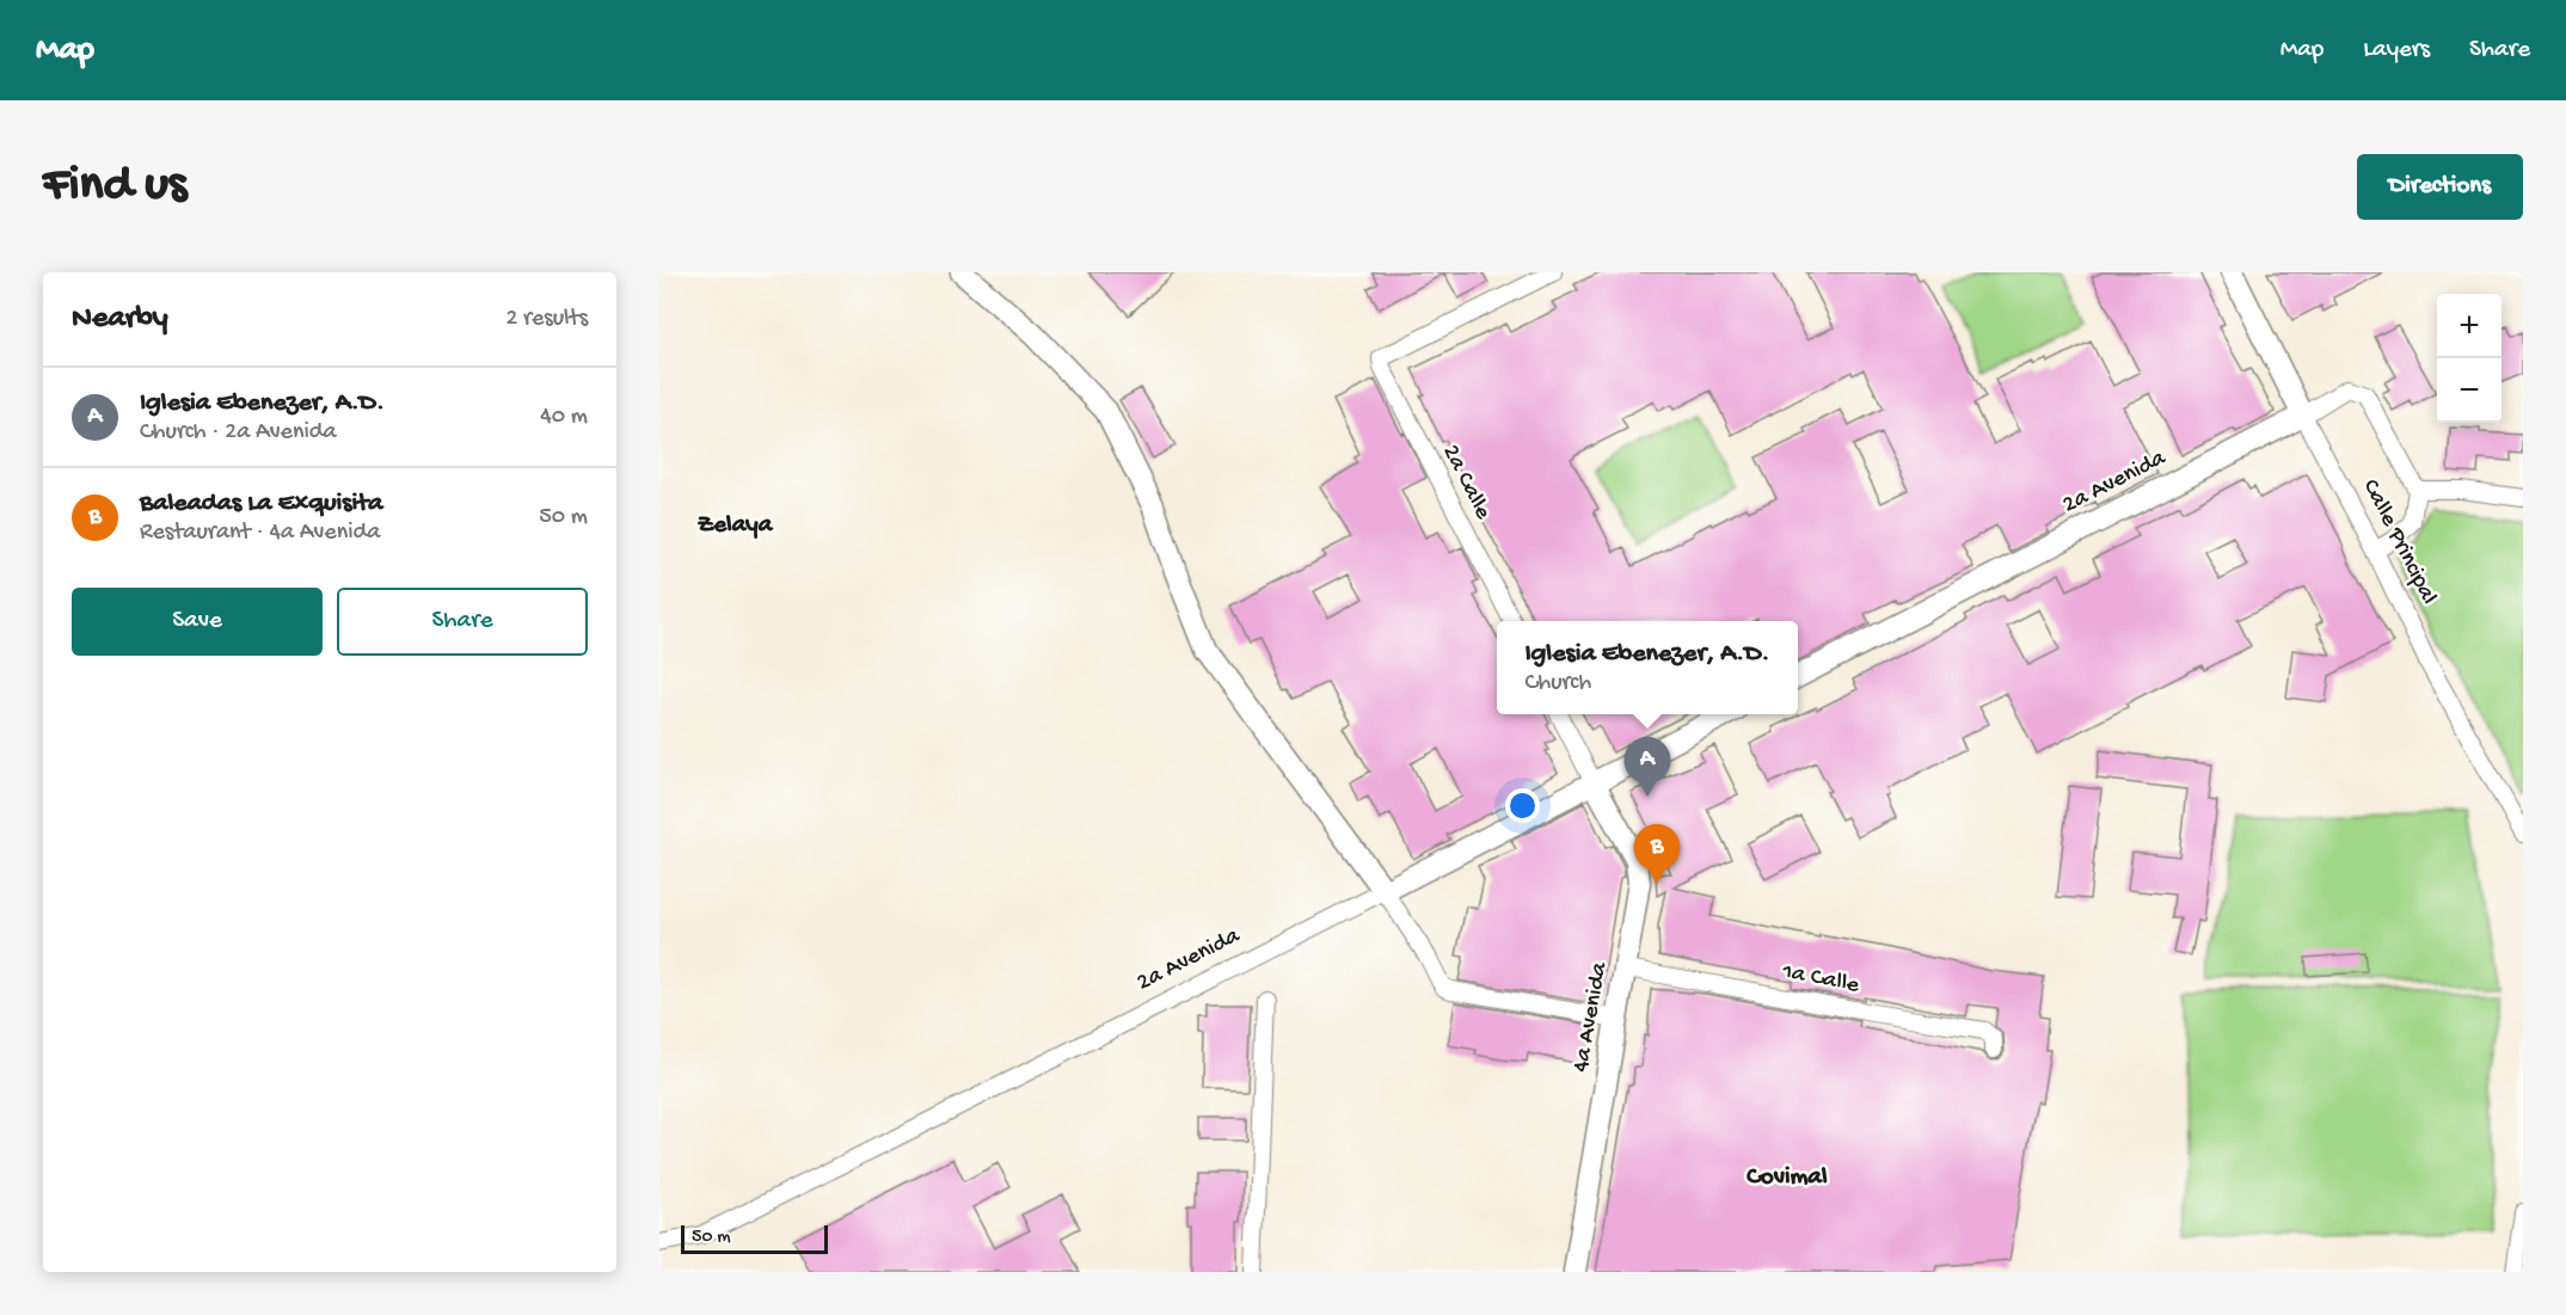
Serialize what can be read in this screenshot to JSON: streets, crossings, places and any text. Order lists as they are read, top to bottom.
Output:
{
  "streets": {
    "street": [
      "2a Calle",
      "2a Avenida",
      "Calle Principal",
      "1a Calle",
      "4a Avenida"
    ]
  },
  "crossings": [
    ["2a Avenida", "Calle Principal"],
    ["2a Avenida", "4a Avenida"],
    ["1a Calle", "4a Avenida"]
  ],
  "districts": ["Zelaya", "Covimal"],
  "scale_bar": "50 m",
  "page": {
    "header": "Map",
    "nav": ["Map", "Layers", "Share"],
    "buttons": [
      "Directions",
      ["Save", "Share"]
    ],
    "title": "Find us",
    "heading": ["Nearby", "2 results"],
    "map_buttons": ["+", "−"],
    "list": [
      {
        "mark": "A",
        "name": "Iglesia Ebenezer, A.D.",
        "note": "Church · 2a Avenida",
        "value": "40 m"
      },
      {
        "mark": "B",
        "name": "Baleadas La Exquisita",
        "note": "Restaurant · 4a Avenida",
        "value": "50 m"
      }
    ],
    "popup": ["Iglesia Ebenezer, A.D.", "Church"],
    "pins": ["A", "B"],
    "scale": "50 m"
  }
}
